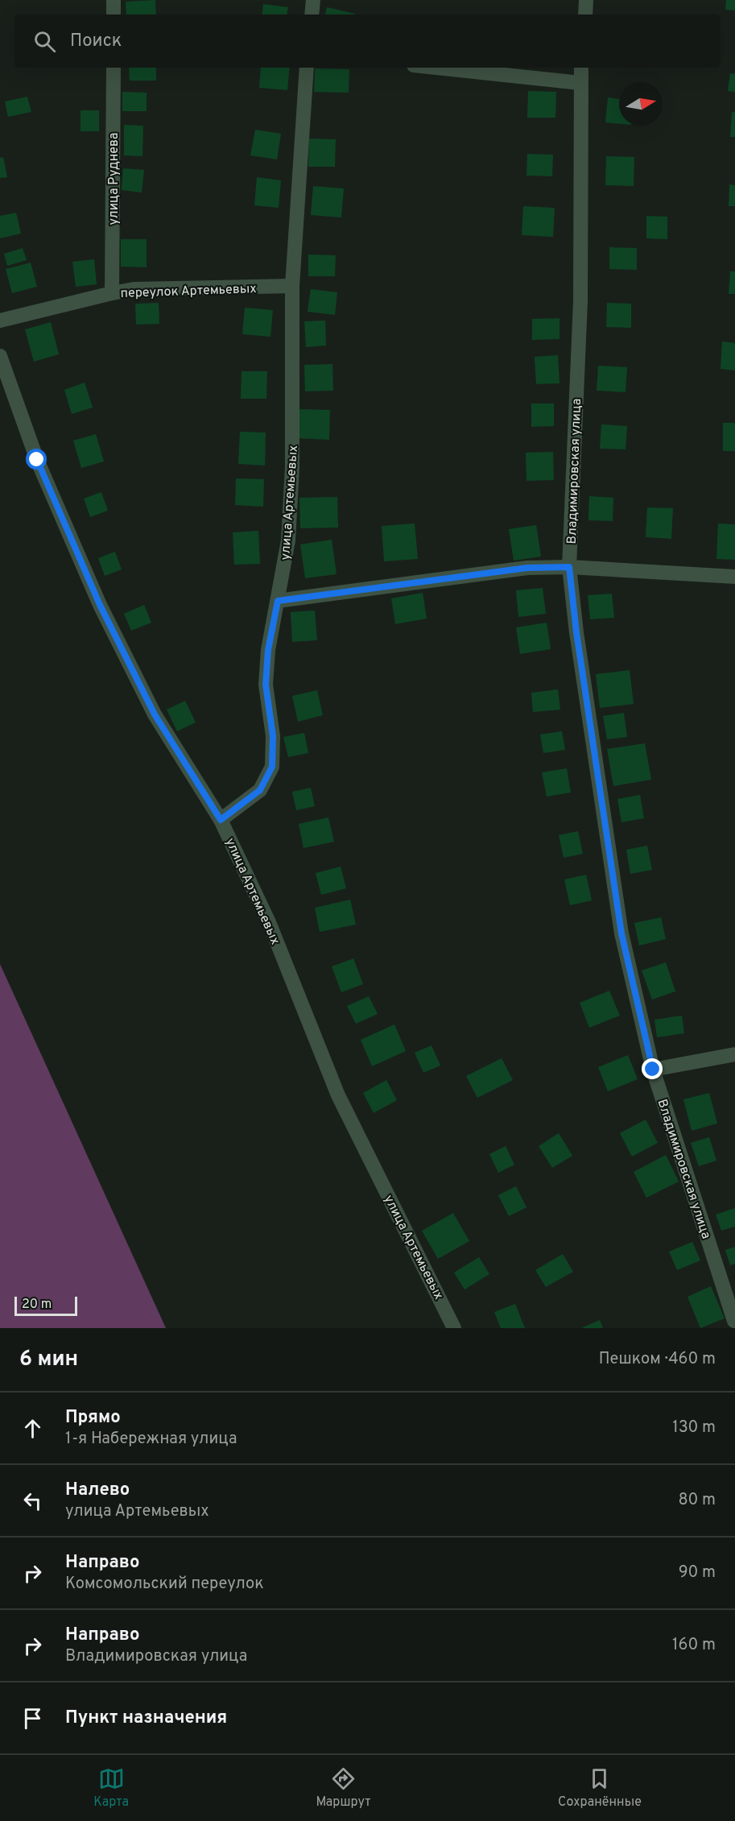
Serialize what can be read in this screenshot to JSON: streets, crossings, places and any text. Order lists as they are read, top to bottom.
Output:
{
  "streets": {
    "street": [
      "улица Руднева",
      "переулок Артемьевых",
      "Владимировская улица",
      "улица Артемьевых"
    ]
  },
  "crossings": [
    ["улица Руднева", "переулок Артемьевых"],
    ["переулок Артемьевых", "улица Артемьевых"]
  ],
  "scale_bar": "20 m",
  "north": "right",
  "page": {
    "search": "Поиск",
    "scale": "20 m",
    "heading": ["6 мин", "Пешком · 460 m"],
    "list": [
      ["Прямо", "1-я Набережная улица", "130 m"],
      ["Налево", "улица Артемьевых", "80 m"],
      ["Направо", "Комсомольский переулок", "90 m"],
      ["Направо", "Владимировская улица", "160 m"],
      "Пункт назначения"
    ],
    "nav": ["Карта", "Маршрут", "Сохранённые"]
  }
}
